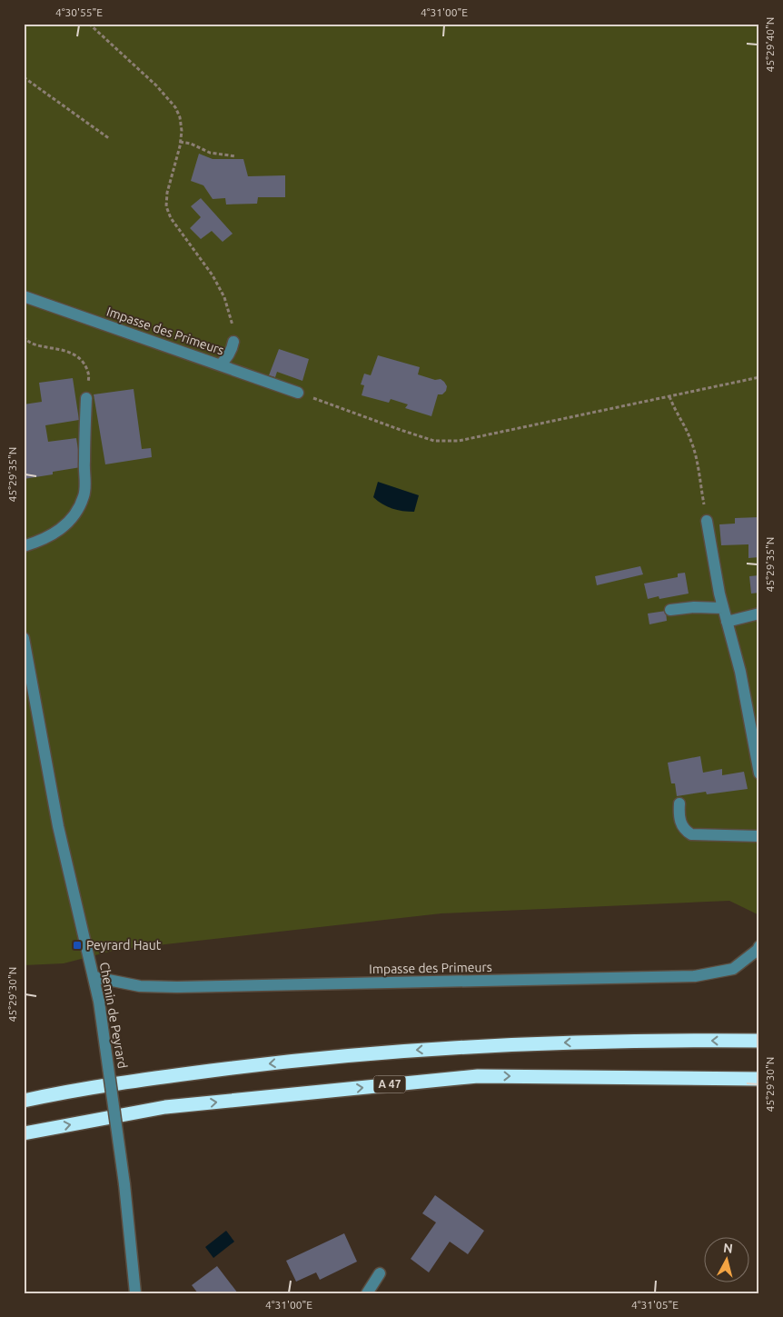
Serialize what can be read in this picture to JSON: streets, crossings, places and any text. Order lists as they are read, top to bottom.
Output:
{
  "streets": {
    "highway": ["A 47"],
    "street": ["Impasse des Primeurs", "Chemin de Peyrard"]
  },
  "crossings": [
    ["Impasse des Primeurs", "Chemin de Peyrard"]
  ],
  "places": {
    "transit": ["Peyrard Haut"]
  },
  "north": "top",
  "coordinates": [
    "4°30'55\"E",
    "4°31'00\"E",
    "45°29'40\"N",
    "45°29'35\"N",
    "45°29'30\"N",
    "4°31'05\"E"
  ]
}
